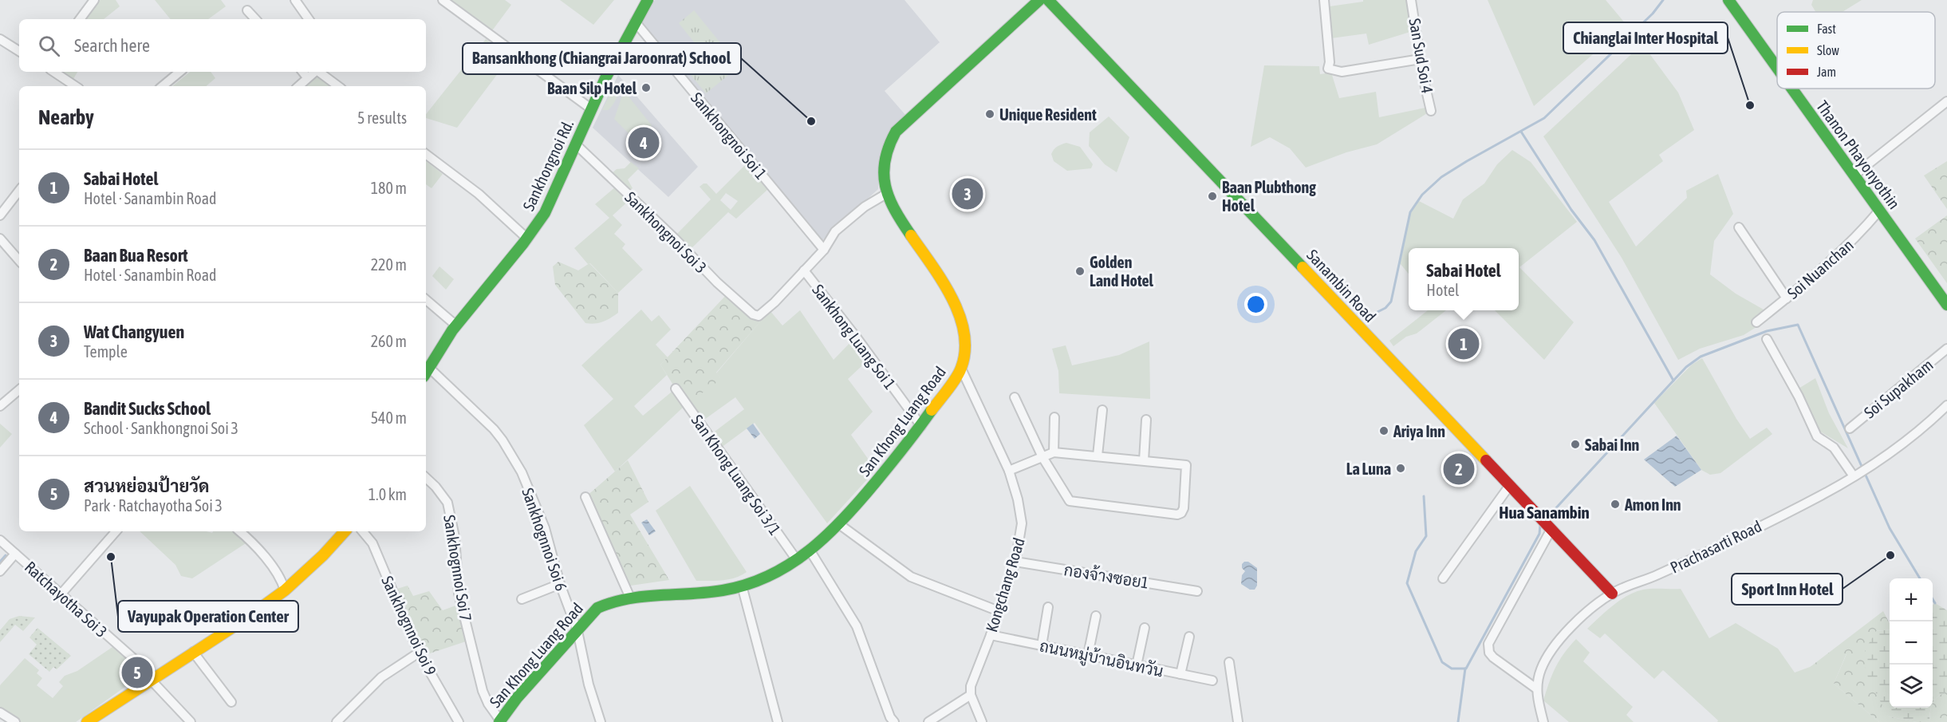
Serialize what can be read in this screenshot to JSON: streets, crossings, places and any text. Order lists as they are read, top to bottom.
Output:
{
  "streets": {
    "street": [
      "San Sud Soi 4",
      "Sankhongnoi Soi 1",
      "Thanon Phayonyothin",
      "Sankhongnoi Rd.",
      "Sankhongnoi Soi 3",
      "Soi Nuanchan",
      "Sanambin Road",
      "Sankhong Luang Soi 1",
      "Soi Supakham",
      "San Khong Luang Road",
      "San Khong Luang Soi 3/1",
      "Sankhognnoi Soi 6",
      "Prachasarti Road",
      "Sankhognnoi Soi 7",
      "กองจ้างซอย1",
      "Kongchang Road",
      "Ratchayotha Soi 3",
      "Sankhognnoi Soi 9",
      "ถนนหมู่บ้านอินทวัน"
    ]
  },
  "crossings": [
    ["Sankhongnoi Soi 1", "Sankhongnoi Rd."],
    ["Thanon Phayonyothin", "Soi Nuanchan"],
    ["Sankhongnoi Rd.", "Sankhongnoi Soi 3"],
    ["Sankhongnoi Rd.", "Sankhognnoi Soi 6"],
    ["Sankhongnoi Soi 3", "Sankhong Luang Soi 1"],
    ["Sanambin Road", "Prachasarti Road"],
    ["Sankhong Luang Soi 1", "San Khong Luang Road"],
    ["San Khong Luang Road", "San Khong Luang Soi 3/1"],
    ["San Khong Luang Road", "Sankhognnoi Soi 6"],
    ["San Khong Luang Road", "Sankhognnoi Soi 7"],
    ["San Khong Luang Road", "Kongchang Road"],
    ["กองจ้างซอย1", "Kongchang Road"],
    ["Kongchang Road", "ถนนหมู่บ้านอินทวัน"]
  ],
  "districts": ["Hua Sanambin"],
  "places": [
    "Baan Silp Hotel",
    "Chianglai Inter Hospital",
    "Unique Resident",
    "Bansankhong (Chiangrai Jaroonrat) School",
    "Baan Plubthong Hotel",
    "Golden Land Hotel",
    "Ariya Inn",
    "Sabai Inn",
    "La Luna",
    "Amon Inn",
    "Sport Inn Hotel",
    "Vayupak Operation Center"
  ],
  "legend": ["Fast", "Slow", "Jam"],
  "page": {
    "search": "Search here",
    "heading": ["Nearby", "5 results"],
    "pins": [
      "4",
      "3",
      "1",
      "2",
      "5"
    ],
    "list": [
      {
        "mark": "1",
        "name": "Sabai Hotel",
        "note": "Hotel · Sanambin Road",
        "value": "180 m"
      },
      {
        "mark": "2",
        "name": "Baan Bua Resort",
        "note": "Hotel · Sanambin Road",
        "value": "220 m"
      },
      {
        "mark": "3",
        "name": "Wat Changyuen",
        "note": "Temple",
        "value": "260 m"
      },
      {
        "mark": "4",
        "name": "Bandit Sucks School",
        "note": "School · Sankhongnoi Soi 3",
        "value": "540 m"
      },
      {
        "mark": "5",
        "name": "สวนหย่อมป้ายวัด",
        "note": "Park · Ratchayotha Soi 3",
        "value": "1.0 km"
      }
    ],
    "popup": ["Sabai Hotel", "Hotel"],
    "map_buttons": ["+", "−"]
  }
}
